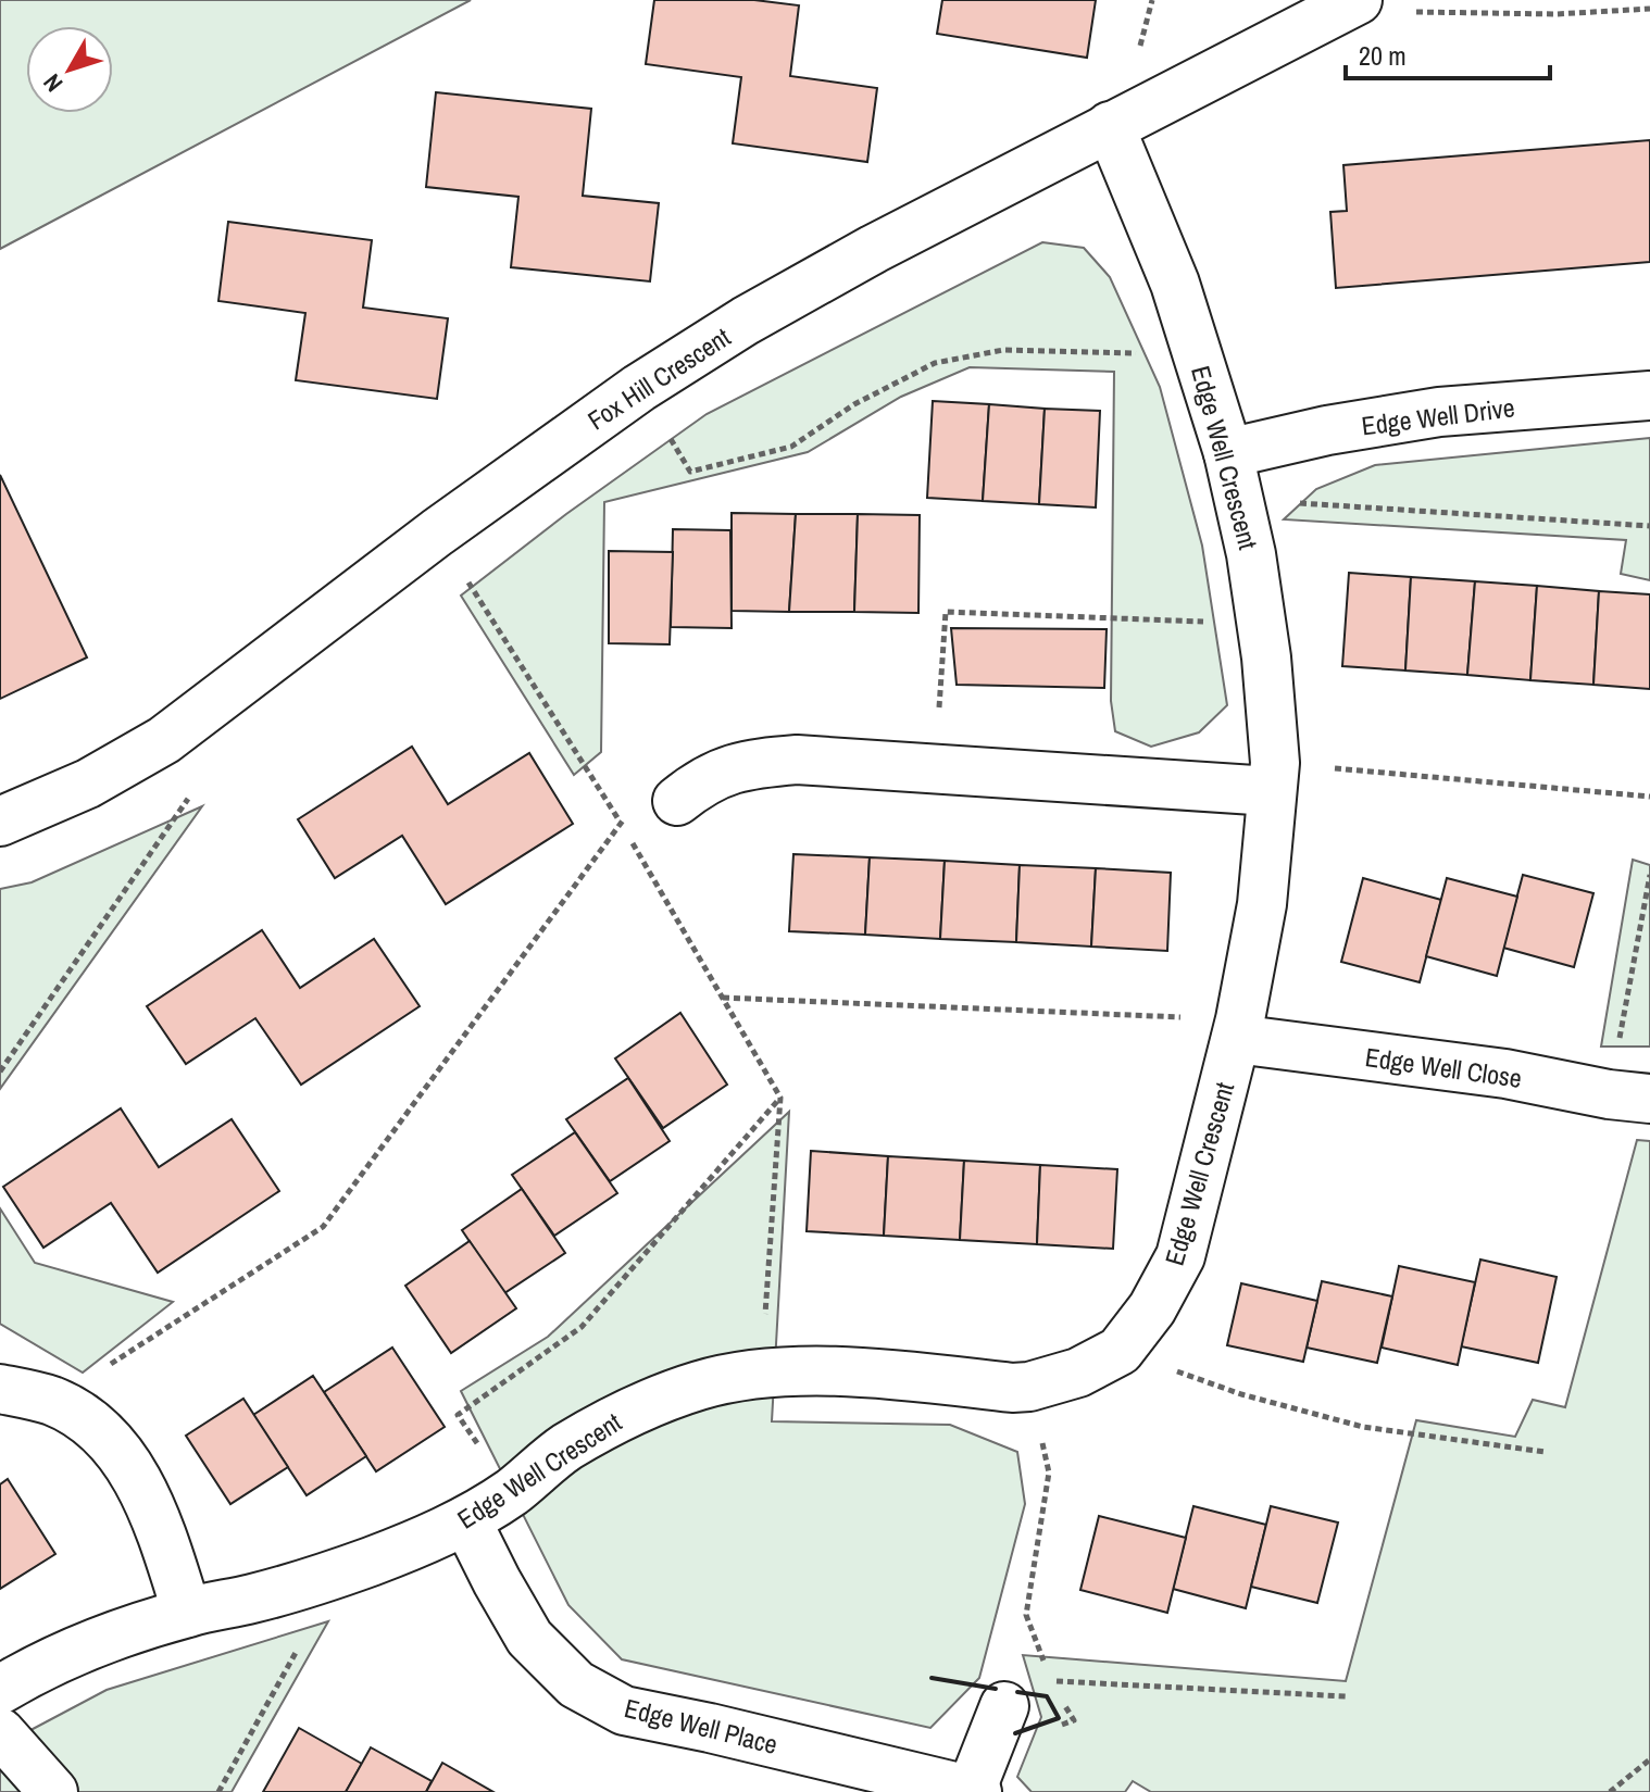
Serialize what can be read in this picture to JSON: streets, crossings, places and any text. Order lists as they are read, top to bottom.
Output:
{
  "streets": {
    "street": [
      "Fox Hill Crescent",
      "Edge Well Drive",
      "Edge Well Crescent",
      "Edge Well Close",
      "Edge Well Place"
    ]
  },
  "crossings": [
    ["Fox Hill Crescent", "Edge Well Crescent"],
    ["Edge Well Drive", "Edge Well Crescent"],
    ["Edge Well Crescent", "Edge Well Close"],
    ["Edge Well Crescent", "Edge Well Place"]
  ],
  "scale_bar": "20 m",
  "north": "bottom left"
}
